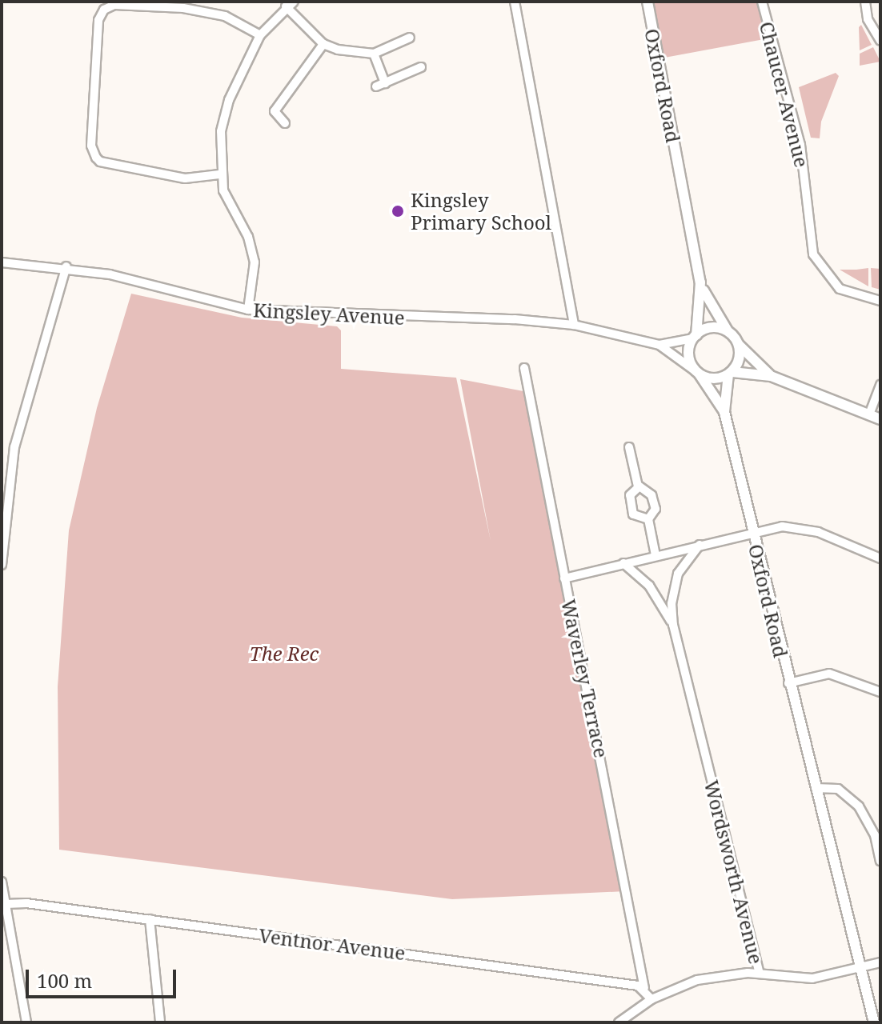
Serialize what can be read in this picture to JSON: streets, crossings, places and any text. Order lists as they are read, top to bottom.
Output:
{
  "streets": {
    "street": [
      "Oxford Road",
      "Chaucer Avenue",
      "Kingsley Avenue",
      "Waverley Terrace",
      "Wordsworth Avenue",
      "Ventnor Avenue"
    ]
  },
  "crossings": [
    ["Oxford Road", "Kingsley Avenue"],
    ["Waverley Terrace", "Ventnor Avenue"]
  ],
  "parks": ["The Rec"],
  "places": ["Kingsley Primary School"],
  "scale_bar": "100 m"
}
